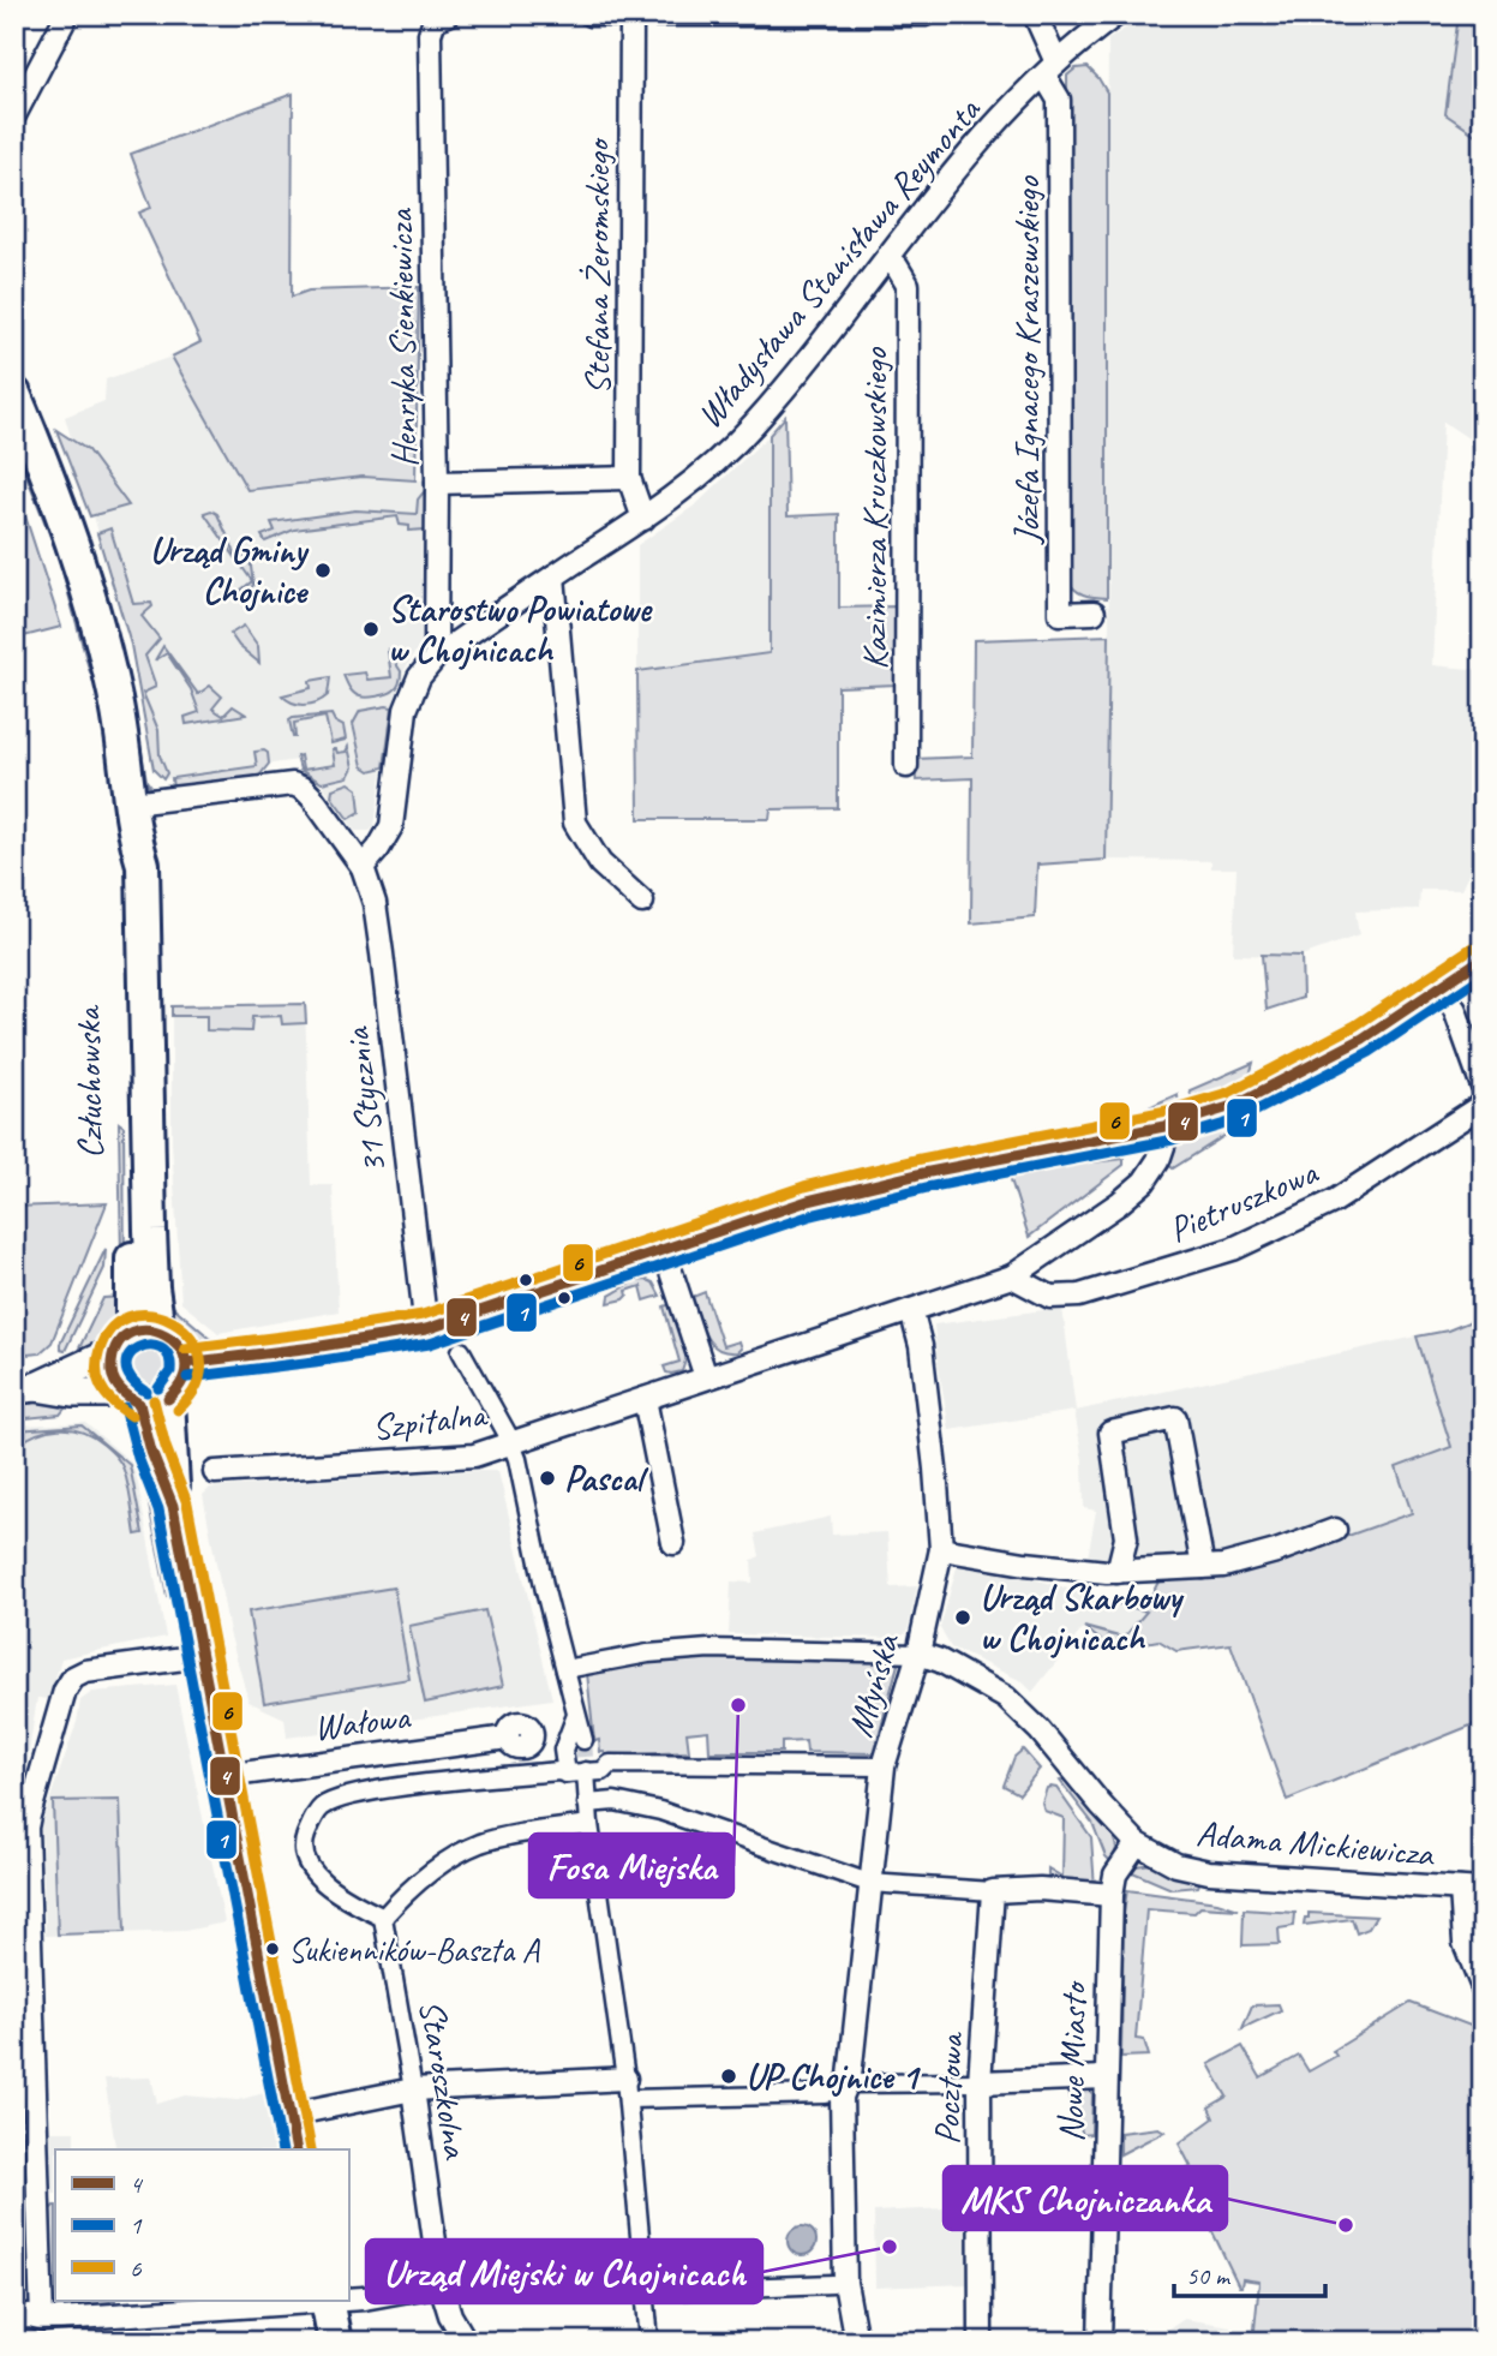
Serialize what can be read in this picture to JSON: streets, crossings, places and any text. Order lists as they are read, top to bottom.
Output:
{
  "streets": {
    "main road": ["Człuchowska"],
    "street": [
      "Władysława Stanisława Reymonta",
      "Stefana Żeromskiego",
      "Henryka Sienkiewicza",
      "Józefa Ignacego Kraszewskiego",
      "Kazimierza Kruczkowskiego",
      "31 Stycznia",
      "Pietruszkowa",
      "Szpitalna",
      "Młyńska",
      "Wałowa",
      "Adama Mickiewicza",
      "Nowe Miasto",
      "Staroszkolna",
      "Pocztowa"
    ]
  },
  "crossings": [
    ["Władysława Stanisława Reymonta", "Stefana Żeromskiego"],
    ["Władysława Stanisława Reymonta", "Henryka Sienkiewicza"],
    ["Władysława Stanisława Reymonta", "Józefa Ignacego Kraszewskiego"],
    ["Władysława Stanisława Reymonta", "Kazimierza Kruczkowskiego"],
    ["Człuchowska", "31 Stycznia"],
    ["Pietruszkowa", "Szpitalna"],
    ["Szpitalna", "Młyńska"],
    ["Młyńska", "Adama Mickiewicza"],
    ["Adama Mickiewicza", "Nowe Miasto"]
  ],
  "places": [
    "Urząd Gminy Chojnice",
    "Starostwo Powiatowe w Chojnicach",
    "Pascal",
    "Urząd Skarbowy w Chojnicach",
    "Fosa Miejska",
    "Sukienników-Baszta A",
    "UP Chojnice 1",
    "MKS Chojniczanka",
    "Urząd Miejski w Chojnicach"
  ],
  "lines": ["transit line 6", "transit line 4", "transit line 1"],
  "legend": ["4", "1", "6"],
  "scale_bar": "50 m"
}
